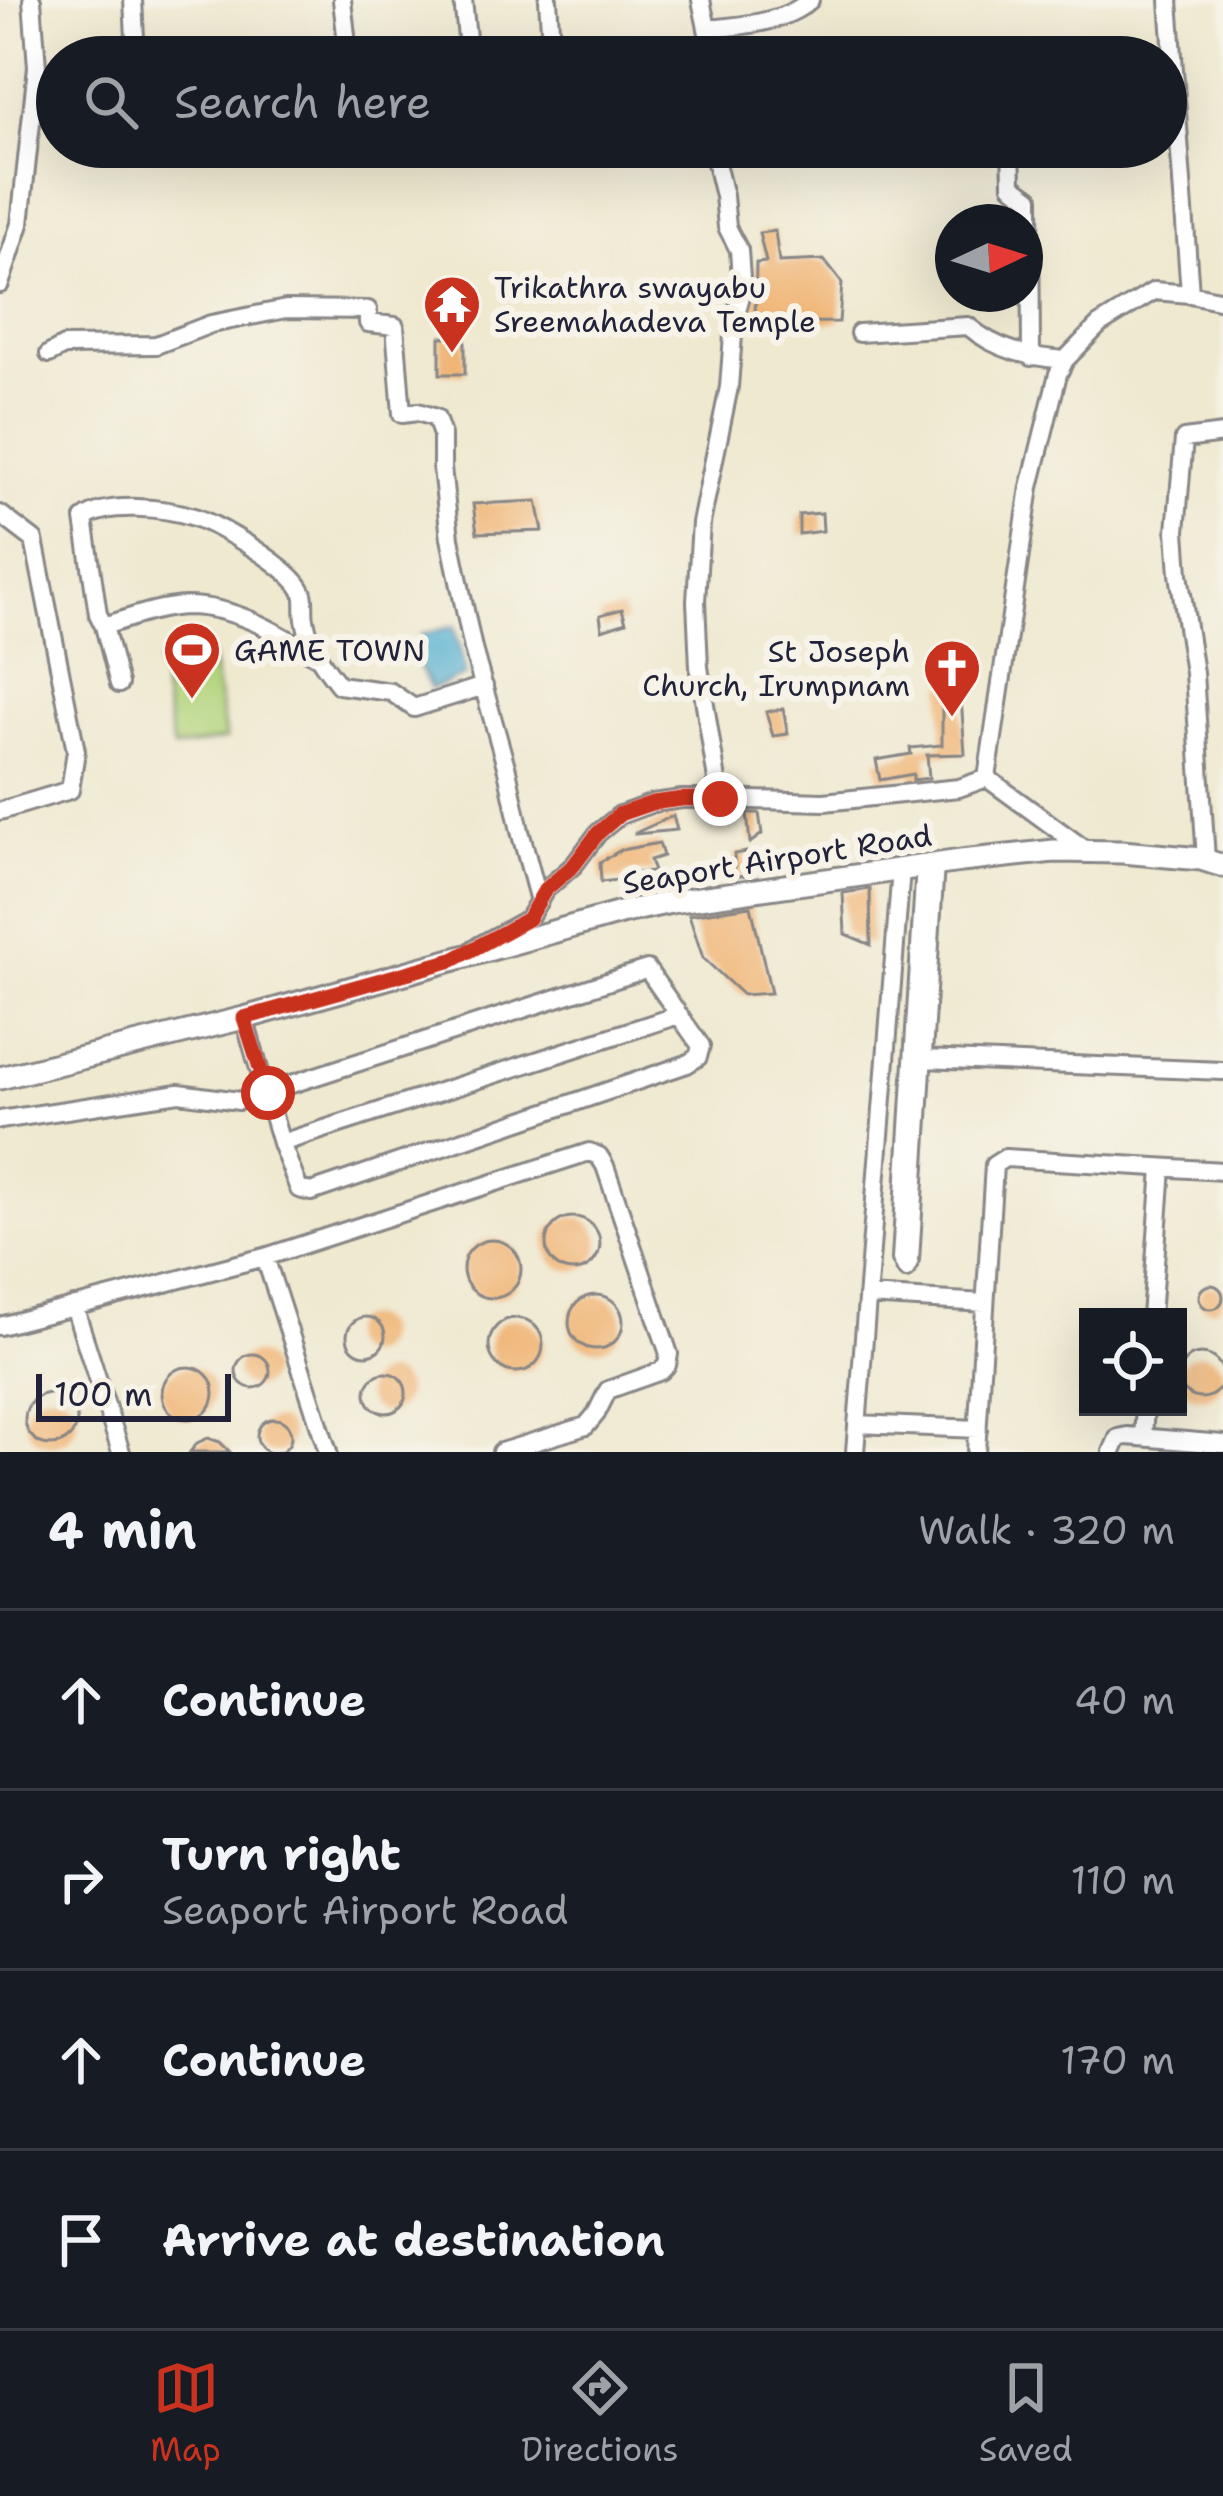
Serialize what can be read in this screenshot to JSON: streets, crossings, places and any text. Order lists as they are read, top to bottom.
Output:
{
  "streets": {
    "main road": ["Seaport Airport Road"]
  },
  "places": {
    "temple": ["Trikathra swayabu Sreemahadeva Temple"],
    "sports": ["GAME TOWN"],
    "church": ["St Joseph Church, Irumpnam"]
  },
  "scale_bar": "100 m",
  "north": "right",
  "page": {
    "search": "Search here",
    "scale": "100 m",
    "heading": ["4 min", "Walk · 320 m"],
    "list": [
      ["Continue", "40 m"],
      ["Turn right", "Seaport Airport Road", "110 m"],
      ["Continue", "170 m"],
      "Arrive at destination"
    ],
    "nav": ["Map", "Directions", "Saved"]
  }
}
